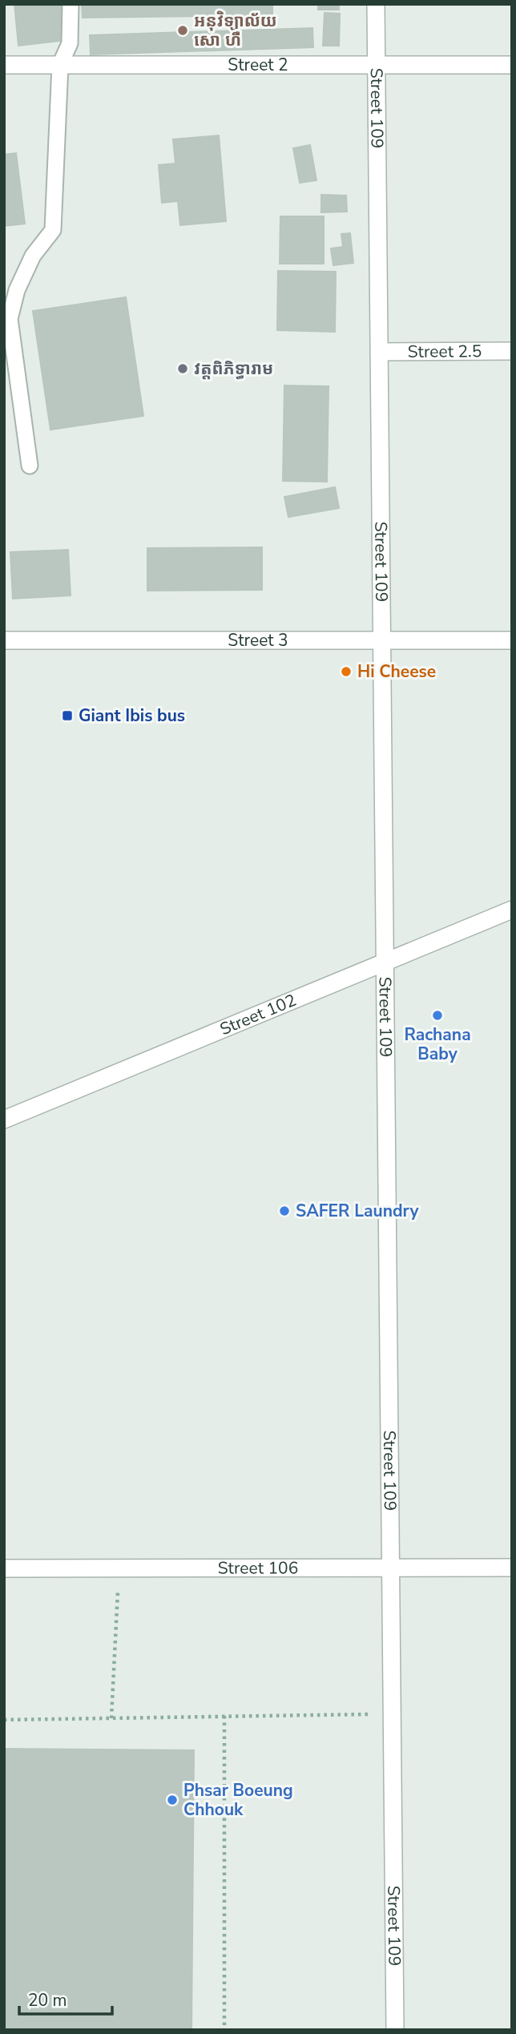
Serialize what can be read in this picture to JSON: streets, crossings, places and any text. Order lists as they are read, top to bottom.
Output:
{
  "streets": {
    "street": [
      "Street 2",
      "Street 109",
      "Street 2.5",
      "Street 3",
      "Street 102",
      "Street 106"
    ]
  },
  "crossings": [
    ["Street 2", "Street 109"],
    ["Street 109", "Street 2.5"],
    ["Street 109", "Street 3"],
    ["Street 109", "Street 102"],
    ["Street 109", "Street 106"]
  ],
  "places": {
    "other": [
      "អនុវិទ្យាល័យ សោ ហឺ",
      "វត្តពិភិទ្ធារាម",
      "Hi Cheese",
      "Rachana Baby",
      "SAFER Laundry",
      "Phsar Boeung Chhouk"
    ],
    "transit": ["Giant Ibis bus"]
  },
  "scale_bar": "20 m"
}
